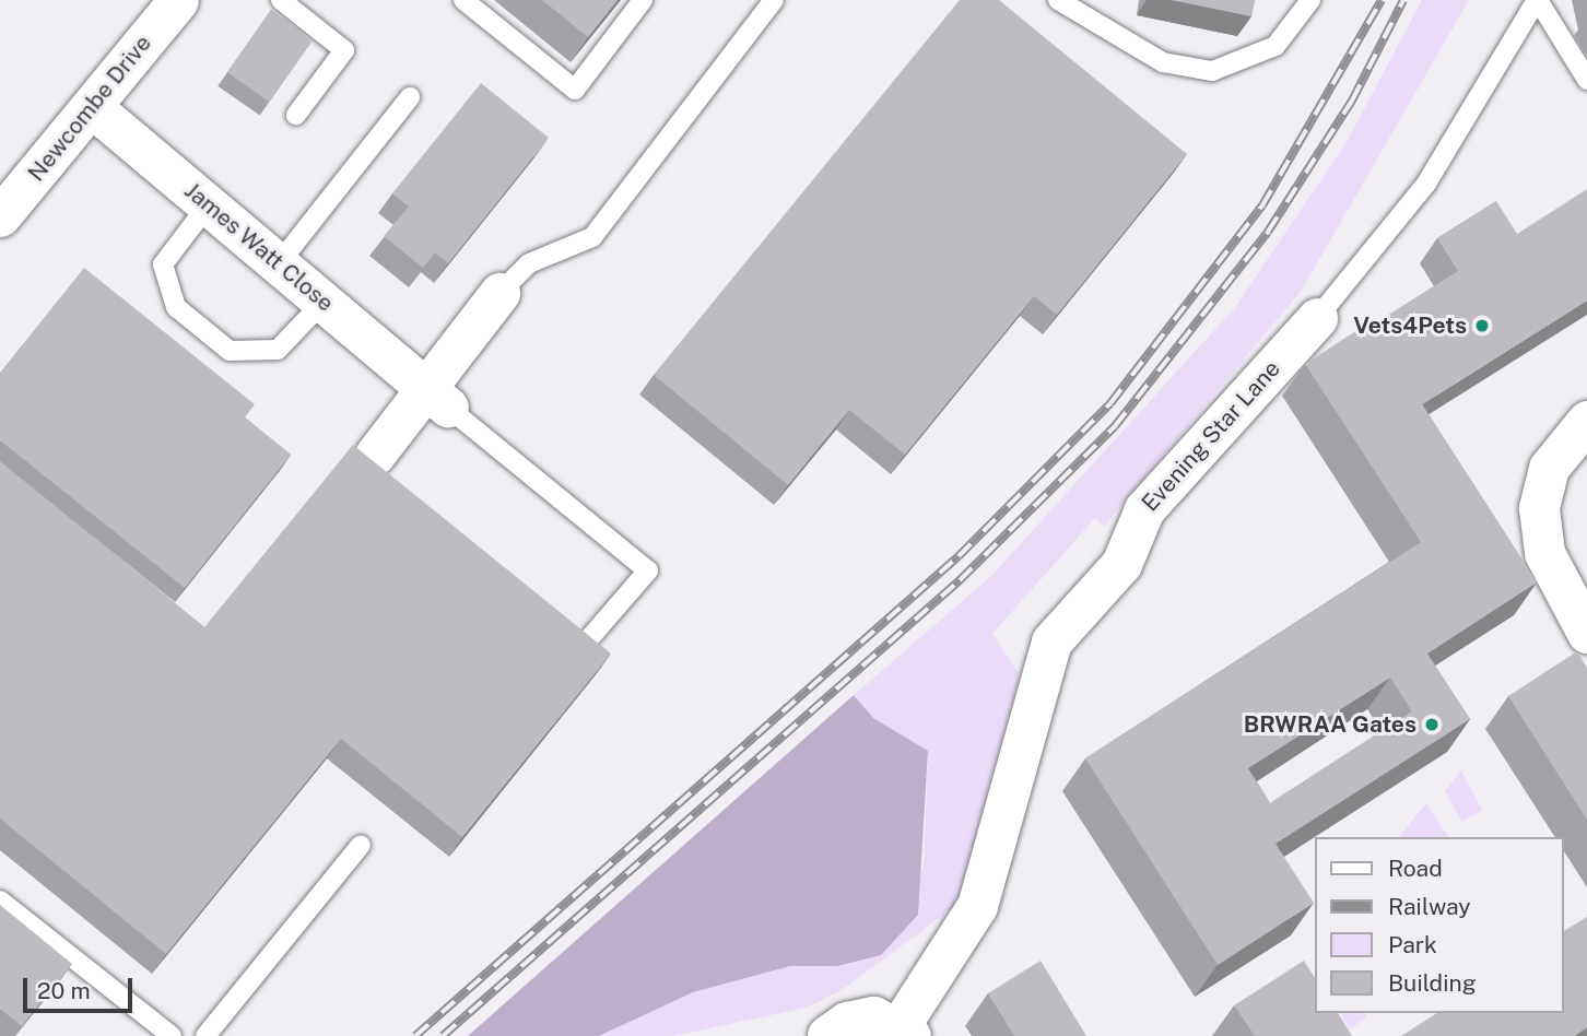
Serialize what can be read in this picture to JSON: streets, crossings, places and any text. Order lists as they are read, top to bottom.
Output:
{
  "streets": {
    "street": ["Newcombe Drive", "James Watt Close", "Evening Star Lane"]
  },
  "crossings": [
    ["Newcombe Drive", "James Watt Close"]
  ],
  "places": ["Vets4Pets", "BRWRAA Gates"],
  "legend": [
    "Road",
    "Railway",
    "Park",
    "Building"
  ],
  "scale_bar": "20 m"
}
